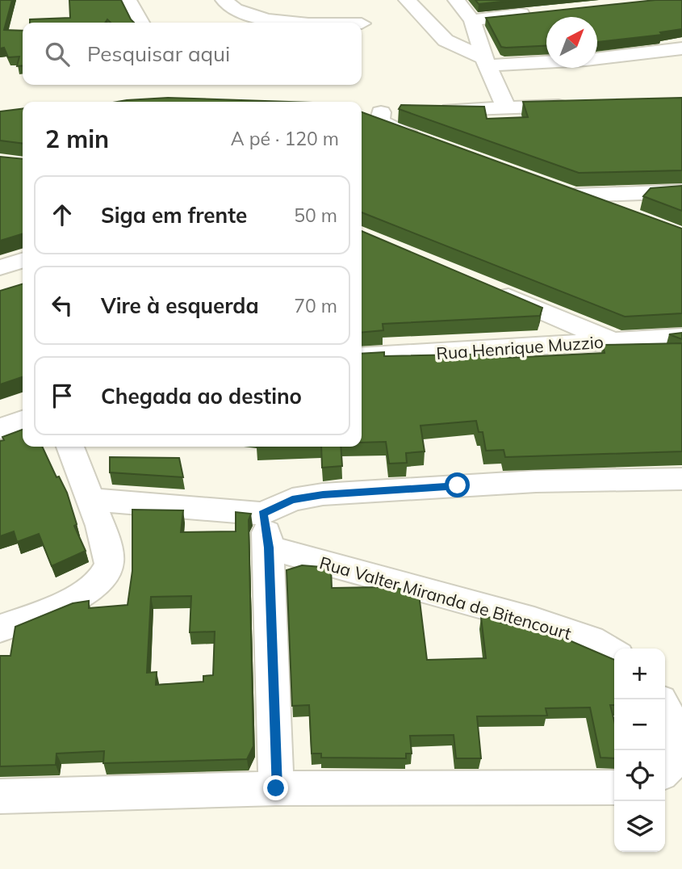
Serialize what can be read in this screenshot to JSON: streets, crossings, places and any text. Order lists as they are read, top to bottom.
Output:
{
  "streets": {
    "street": ["Rua Henrique Muzzio", "Rua Valter Miranda de Bitencourt"]
  },
  "north": "top right",
  "page": {
    "search": "Pesquisar aqui",
    "heading": ["2 min", "A pé · 120 m"],
    "list": [
      ["Siga em frente", "50 m"],
      ["Vire à esquerda", "70 m"],
      "Chegada ao destino"
    ],
    "map_buttons": ["+", "−"]
  }
}
